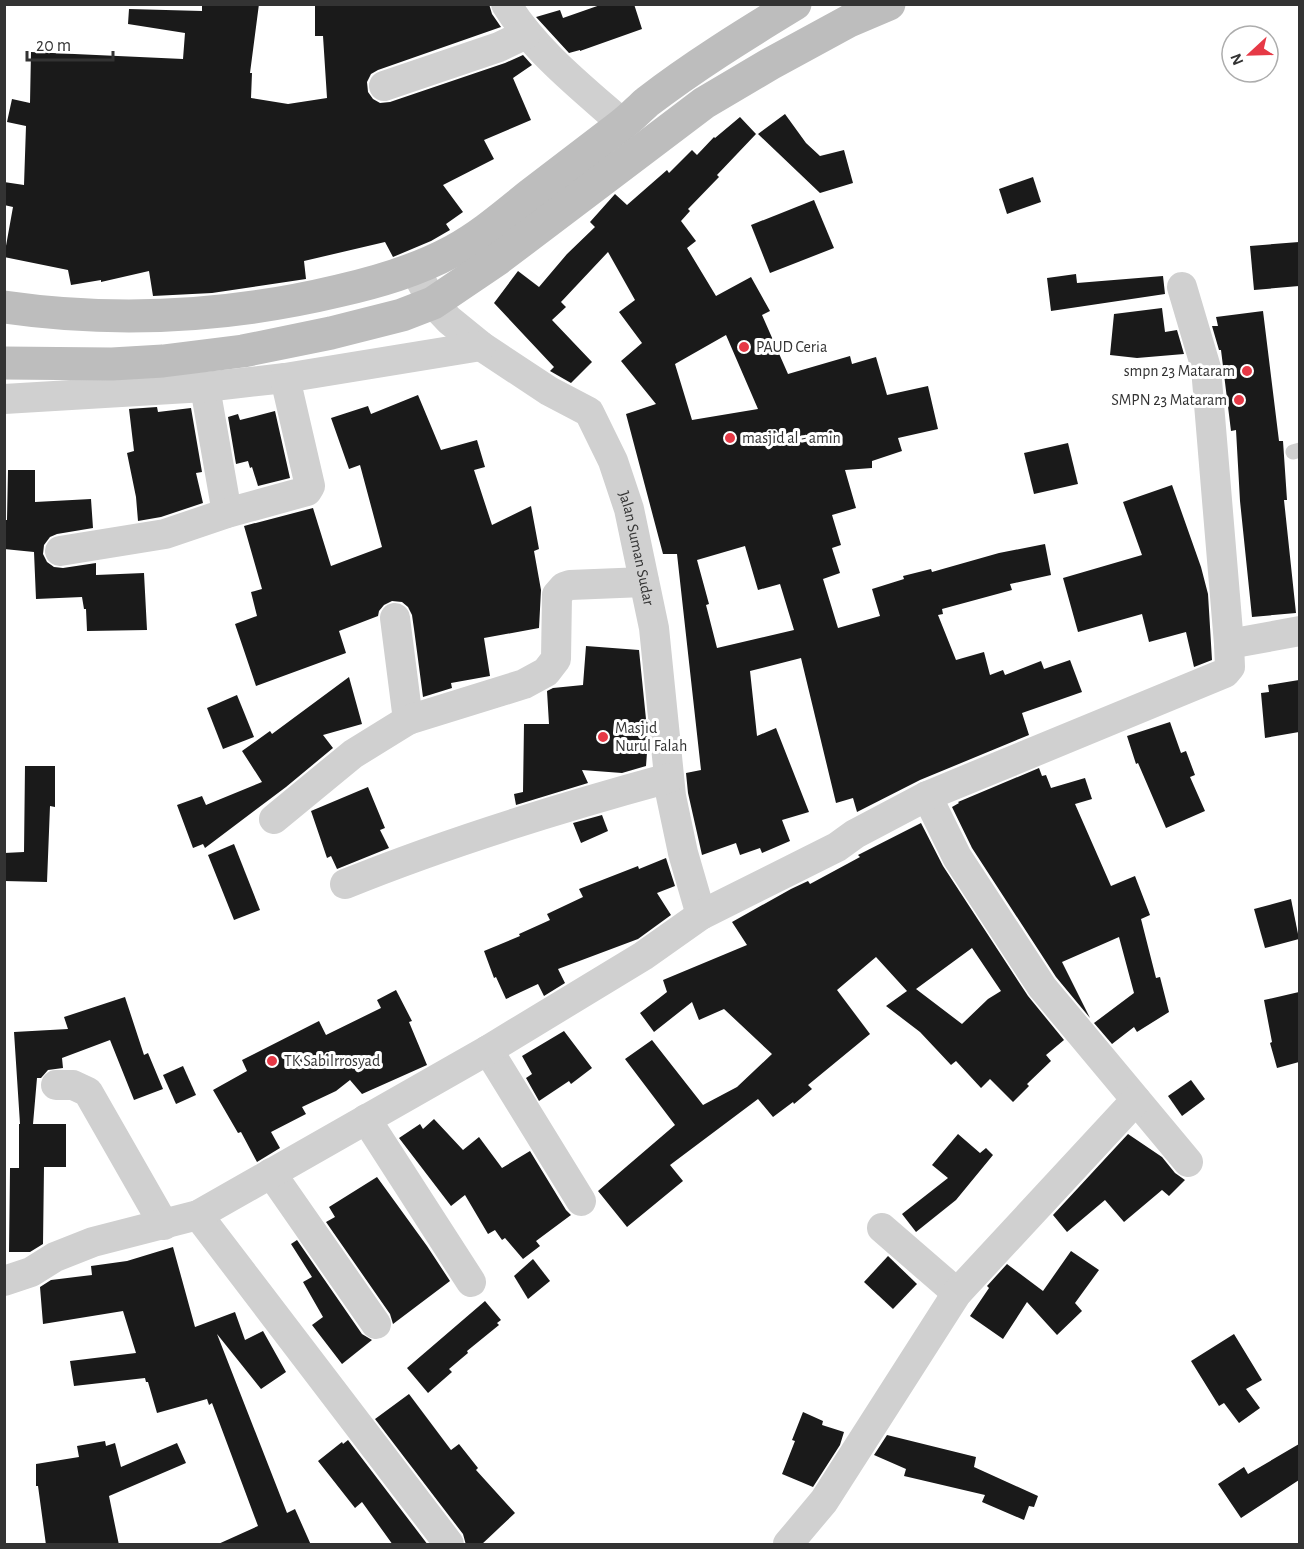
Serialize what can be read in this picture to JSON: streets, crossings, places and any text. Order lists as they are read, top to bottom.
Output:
{
  "streets": {
    "street": ["Jalan Suman Sudar"]
  },
  "places": [
    "PAUD Ceria",
    "smpn 23 Mataram",
    "SMPN 23 Mataram",
    "masjid al - amin",
    "Masjid Nurul Falah",
    "TK Sabilrrosyad"
  ],
  "scale_bar": "20 m",
  "north": "left"
}
